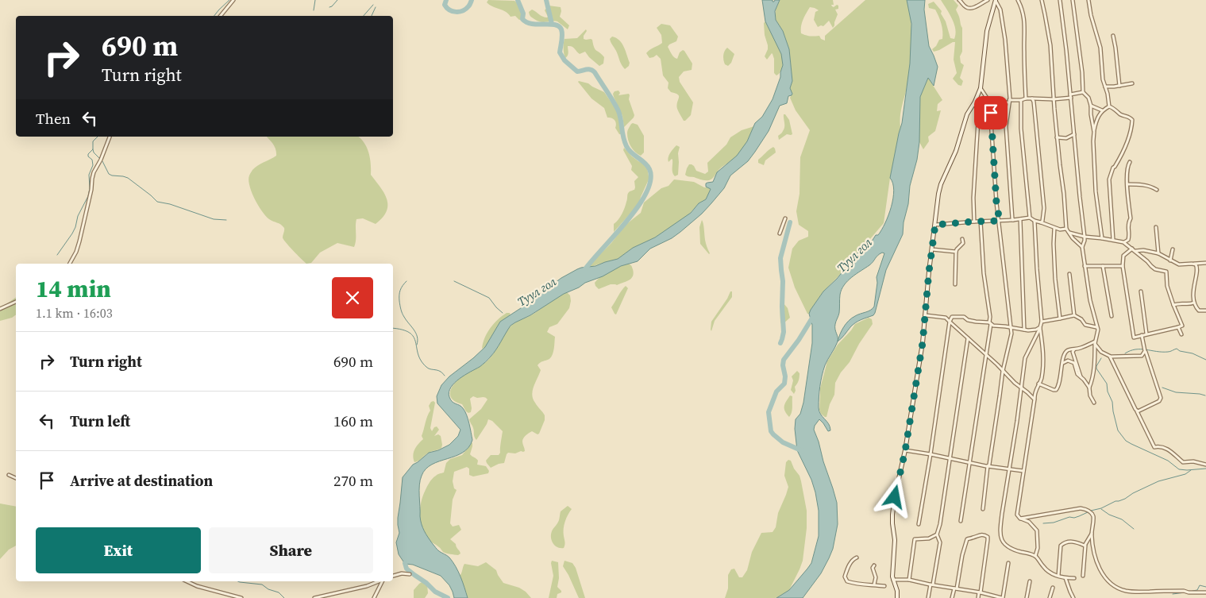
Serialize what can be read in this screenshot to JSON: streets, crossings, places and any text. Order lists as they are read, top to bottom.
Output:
{
  "water": ["Туул гол"],
  "page": {
    "turn": ["690 m", "Turn right"],
    "then": "Then",
    "heading": ["14 min", "1.1 km · 16:03"],
    "list": [
      {
        "name": "Turn right",
        "value": "690 m"
      },
      {
        "name": "Turn left",
        "value": "160 m"
      },
      {
        "name": "Arrive at destination",
        "value": "270 m"
      }
    ],
    "buttons": ["Exit", "Share"]
  }
}
